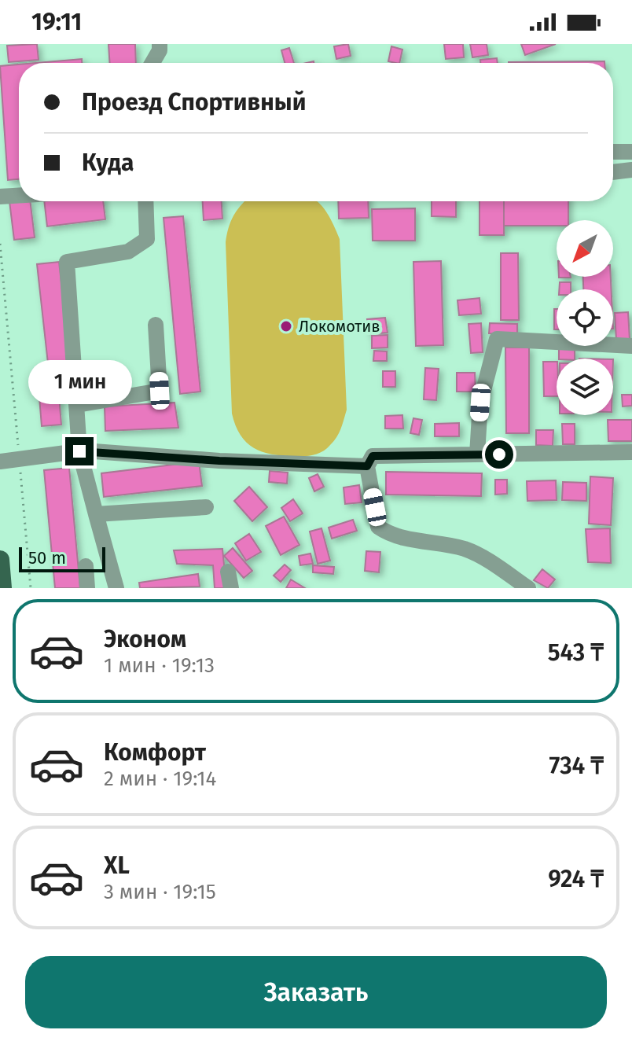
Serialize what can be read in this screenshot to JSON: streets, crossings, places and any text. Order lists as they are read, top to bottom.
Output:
{
  "places": ["Локомотив"],
  "scale_bar": "50 m",
  "north": "bottom left",
  "page": {
    "status": "19:11",
    "banner": ["Проезд Спортивный", "Куда"],
    "bubble": "1 мин",
    "scale": "50 m",
    "list": [
      {
        "name": "Эконом",
        "note": "1 мин · 19:13",
        "value": "543 ₸"
      },
      {
        "name": "Комфорт",
        "note": "2 мин · 19:14",
        "value": "734 ₸"
      },
      {
        "name": "XL",
        "note": "3 мин · 19:15",
        "value": "924 ₸"
      }
    ],
    "buttons": "Заказать"
  }
}
